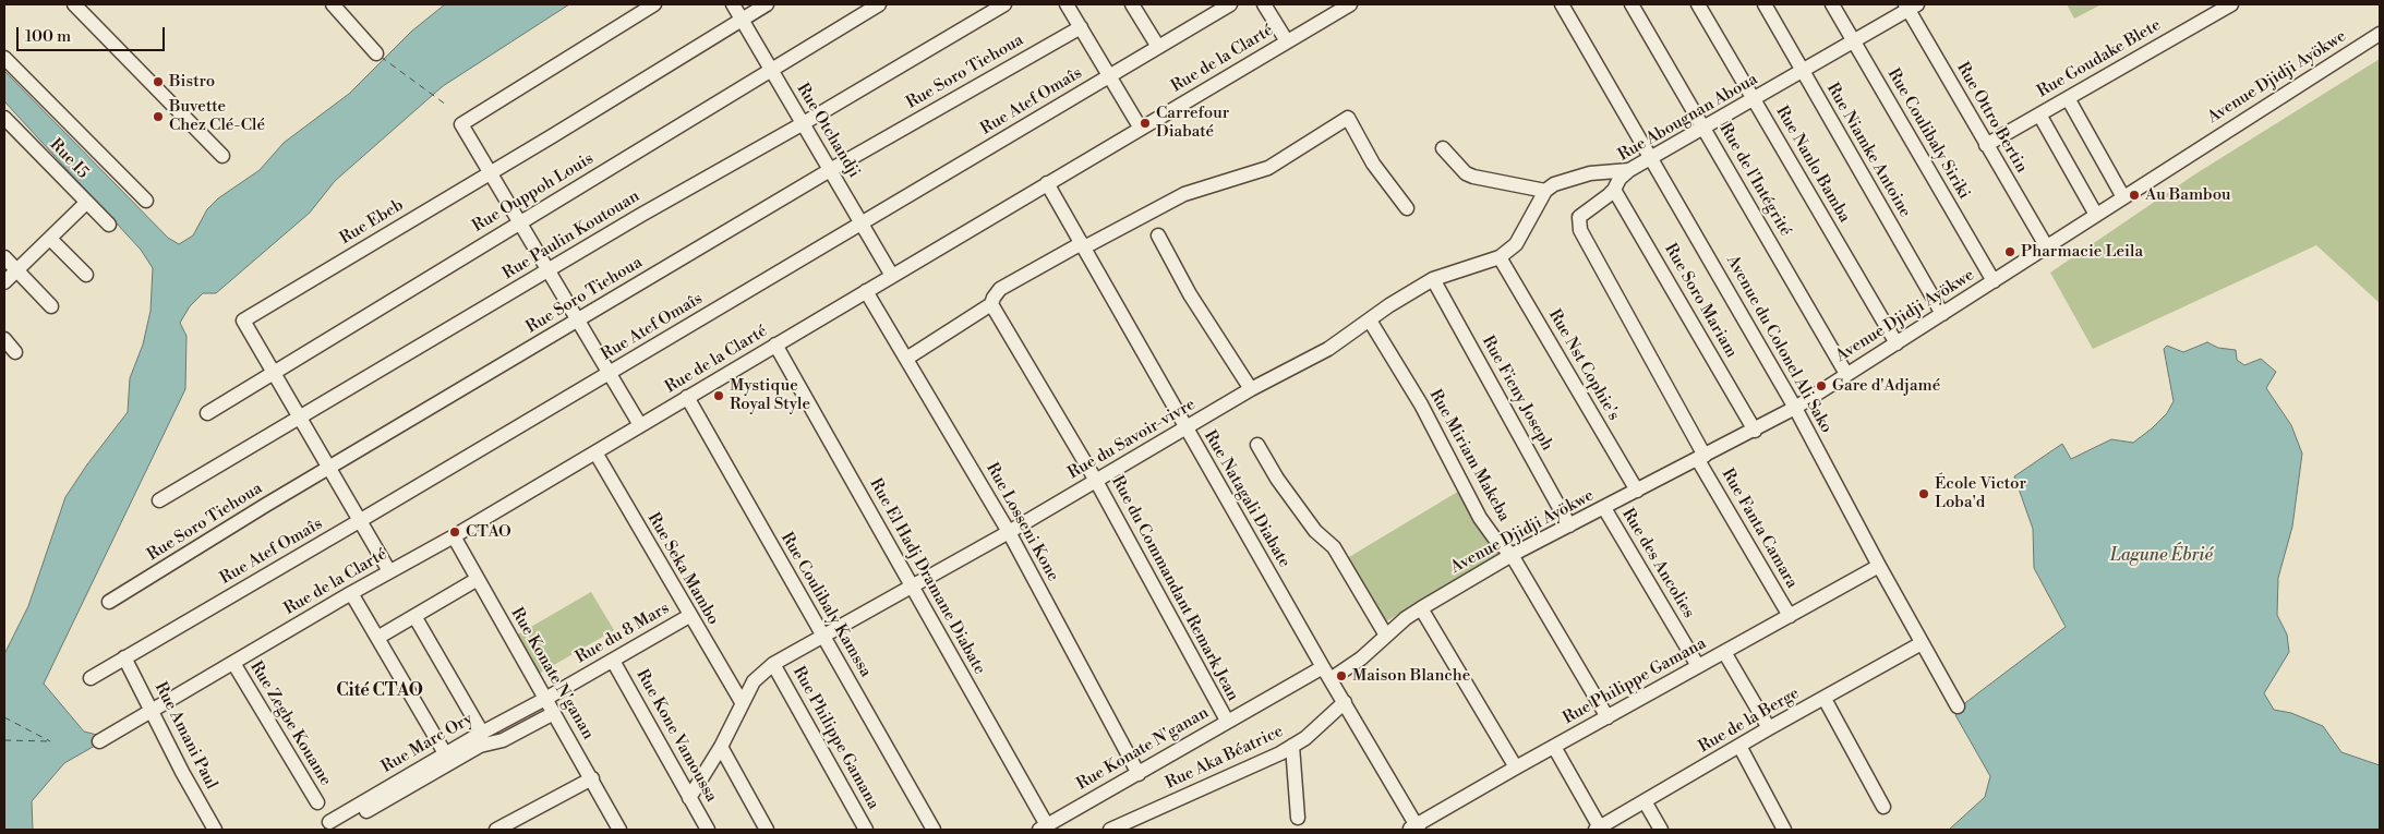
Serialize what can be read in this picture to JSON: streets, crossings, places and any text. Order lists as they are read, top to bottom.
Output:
{
  "streets": {
    "street": [
      "Rue de la Clarté",
      "Rue Goudake Blete",
      "Rue Soro Tiehoua",
      "Avenue Djidji Ayökwe",
      "Rue Atef Omaîs",
      "Rue Abougnan Aboua",
      "Rue Ottro Bertin",
      "Rue Otchandji",
      "Rue Coulibaly Siriki",
      "Rue Niamke Antoine",
      "Rue I5",
      "Rue Nanlo Bamba",
      "Rue de l'Intégrité",
      "Rue Ouppoh Louis",
      "Rue Ebeb",
      "Rue Paulin Koutouan",
      "Rue Soro Mariam",
      "Avenue du Colonel Ali Sako",
      "Rue Nst Cophie's",
      "Rue Fieny Joseph",
      "Rue du Savoir-vivre",
      "Rue Miriam Makeba",
      "Rue Natagali Diabate",
      "Rue Losseni Kone",
      "Rue Fanta Camara",
      "Rue des Ancolies",
      "Rue Seka Mambo",
      "Rue El Hadj Dramane Diabate",
      "Rue du Commandant Remark Jean",
      "Rue Coulibaly Kamssa",
      "Rue du 8 Mars",
      "Rue Konate N'ganan",
      "Rue Philippe Gamana",
      "Rue de la Berge",
      "Rue Zegbe Kouame",
      "Rue Amani Paul",
      "Rue Kone Vamoussa",
      "Rue Marc Ory",
      "Rue Aka Béatrice"
    ]
  },
  "crossings": [
    ["Rue de la Clarté", "Rue Otchandji"],
    ["Rue de la Clarté", "Rue Ebeb"],
    ["Rue de la Clarté", "Rue Natagali Diabate"],
    ["Rue de la Clarté", "Rue Losseni Kone"],
    ["Rue de la Clarté", "Rue Seka Mambo"],
    ["Rue de la Clarté", "Rue El Hadj Dramane Diabate"],
    ["Rue de la Clarté", "Rue Coulibaly Kamssa"],
    ["Rue de la Clarté", "Rue Konate N'ganan"],
    ["Rue de la Clarté", "Rue Zegbe Kouame"],
    ["Rue de la Clarté", "Rue Amani Paul"],
    ["Rue Goudake Blete", "Rue Ottro Bertin"],
    ["Rue Soro Tiehoua", "Rue Otchandji"],
    ["Rue Soro Tiehoua", "Rue Ebeb"],
    ["Avenue Djidji Ayökwe", "Rue Abougnan Aboua"],
    ["Avenue Djidji Ayökwe", "Rue Ottro Bertin"],
    ["Avenue Djidji Ayökwe", "Rue Coulibaly Siriki"],
    ["Avenue Djidji Ayökwe", "Rue Niamke Antoine"],
    ["Avenue Djidji Ayökwe", "Rue Nanlo Bamba"],
    ["Avenue Djidji Ayökwe", "Rue de l'Intégrité"],
    ["Avenue Djidji Ayökwe", "Rue Soro Mariam"],
    ["Avenue Djidji Ayökwe", "Avenue du Colonel Ali Sako"],
    ["Avenue Djidji Ayökwe", "Rue Nst Cophie's"],
    ["Avenue Djidji Ayökwe", "Rue Fieny Joseph"],
    ["Avenue Djidji Ayökwe", "Rue Miriam Makeba"],
    ["Avenue Djidji Ayökwe", "Rue Natagali Diabate"],
    ["Avenue Djidji Ayökwe", "Rue Fanta Camara"],
    ["Avenue Djidji Ayökwe", "Rue des Ancolies"],
    ["Avenue Djidji Ayökwe", "Rue Konate N'ganan"],
    ["Rue Atef Omaîs", "Rue Otchandji"],
    ["Rue Atef Omaîs", "Rue Ebeb"],
    ["Rue Atef Omaîs", "Rue Amani Paul"],
    ["Rue Abougnan Aboua", "Rue Ottro Bertin"],
    ["Rue Abougnan Aboua", "Rue Coulibaly Siriki"],
    ["Rue Abougnan Aboua", "Rue Niamke Antoine"],
    ["Rue Abougnan Aboua", "Rue Nanlo Bamba"],
    ["Rue Abougnan Aboua", "Rue de l'Intégrité"],
    ["Rue Abougnan Aboua", "Rue Soro Mariam"],
    ["Rue Abougnan Aboua", "Avenue du Colonel Ali Sako"],
    ["Rue Abougnan Aboua", "Rue Fanta Camara"],
    ["Rue Otchandji", "Rue Ouppoh Louis"],
    ["Rue Otchandji", "Rue Ebeb"],
    ["Rue Otchandji", "Rue Paulin Koutouan"],
    ["Rue Ouppoh Louis", "Rue Ebeb"],
    ["Rue Ebeb", "Rue Paulin Koutouan"],
    ["Avenue du Colonel Ali Sako", "Rue Philippe Gamana"],
    ["Avenue du Colonel Ali Sako", "Rue de la Berge"],
    ["Rue Nst Cophie's", "Rue du Savoir-vivre"],
    ["Rue Fieny Joseph", "Rue du Savoir-vivre"],
    ["Rue du Savoir-vivre", "Rue Miriam Makeba"],
    ["Rue du Savoir-vivre", "Rue Natagali Diabate"],
    ["Rue du Savoir-vivre", "Rue Losseni Kone"],
    ["Rue du Savoir-vivre", "Rue Seka Mambo"],
    ["Rue du Savoir-vivre", "Rue El Hadj Dramane Diabate"],
    ["Rue du Savoir-vivre", "Rue du Commandant Remark Jean"],
    ["Rue du Savoir-vivre", "Rue Coulibaly Kamssa"],
    ["Rue du Savoir-vivre", "Rue Philippe Gamana"],
    ["Rue du Savoir-vivre", "Rue Kone Vamoussa"],
    ["Rue Miriam Makeba", "Rue Philippe Gamana"],
    ["Rue Natagali Diabate", "Rue Konate N'ganan"],
    ["Rue Natagali Diabate", "Rue Philippe Gamana"],
    ["Rue Natagali Diabate", "Rue Aka Béatrice"],
    ["Rue Losseni Kone", "Rue Konate N'ganan"],
    ["Rue Fanta Camara", "Rue Philippe Gamana"],
    ["Rue des Ancolies", "Rue Philippe Gamana"],
    ["Rue Seka Mambo", "Rue du 8 Mars"],
    ["Rue El Hadj Dramane Diabate", "Rue Konate N'ganan"],
    ["Rue du Commandant Remark Jean", "Rue Konate N'ganan"],
    ["Rue du 8 Mars", "Rue Konate N'ganan"],
    ["Rue du 8 Mars", "Rue Kone Vamoussa"],
    ["Rue du 8 Mars", "Rue Marc Ory"],
    ["Rue Konate N'ganan", "Rue Marc Ory"]
  ],
  "districts": ["Cité CTAO"],
  "water": ["Lagune Ébrié"],
  "places": [
    "Bistro",
    "Buvette Chez Clé-Clé",
    "Carrefour Diabaté",
    "Au Bambou",
    "Pharmacie Leila",
    "Gare d'Adjamé",
    "Mystique Royal Style",
    "École Victor Loba'd",
    "CTAO",
    "Maison Blanche"
  ],
  "scale_bar": "100 m"
}
